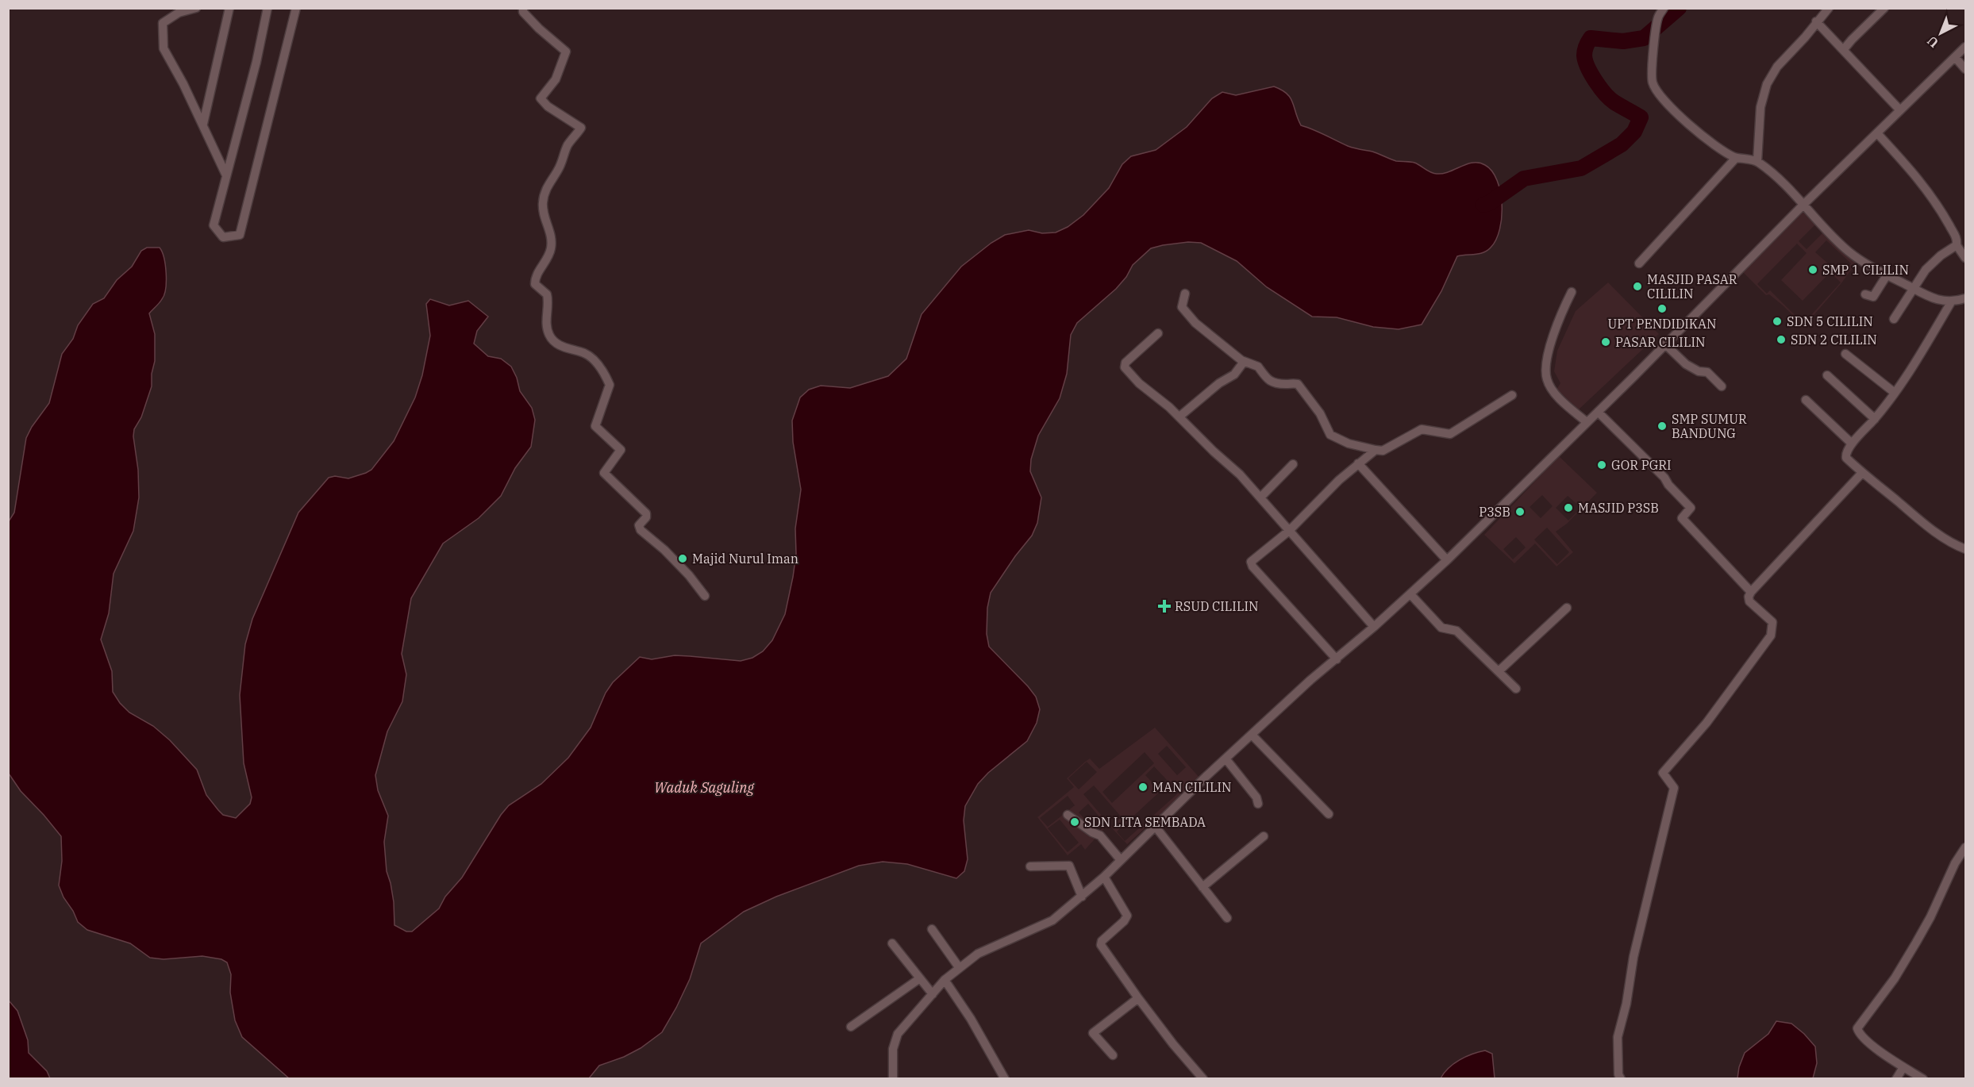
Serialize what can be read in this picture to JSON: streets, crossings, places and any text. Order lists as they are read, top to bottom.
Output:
{
  "water": ["Waduk Saguling"],
  "places": {
    "other": [
      "SMP 1 CILILIN",
      "MASJID PASAR CILILIN",
      "UPT PENDIDIKAN",
      "SDN 5 CILILIN",
      "SDN 2 CILILIN",
      "PASAR CILILIN",
      "SMP SUMUR BANDUNG",
      "GOR PGRI",
      "MASJID P3SB",
      "P3SB",
      "Majid Nurul Iman",
      "MAN CILILIN",
      "SDN LITA SEMBADA"
    ],
    "health": ["RSUD CILILIN"]
  },
  "north": "bottom left"
}
